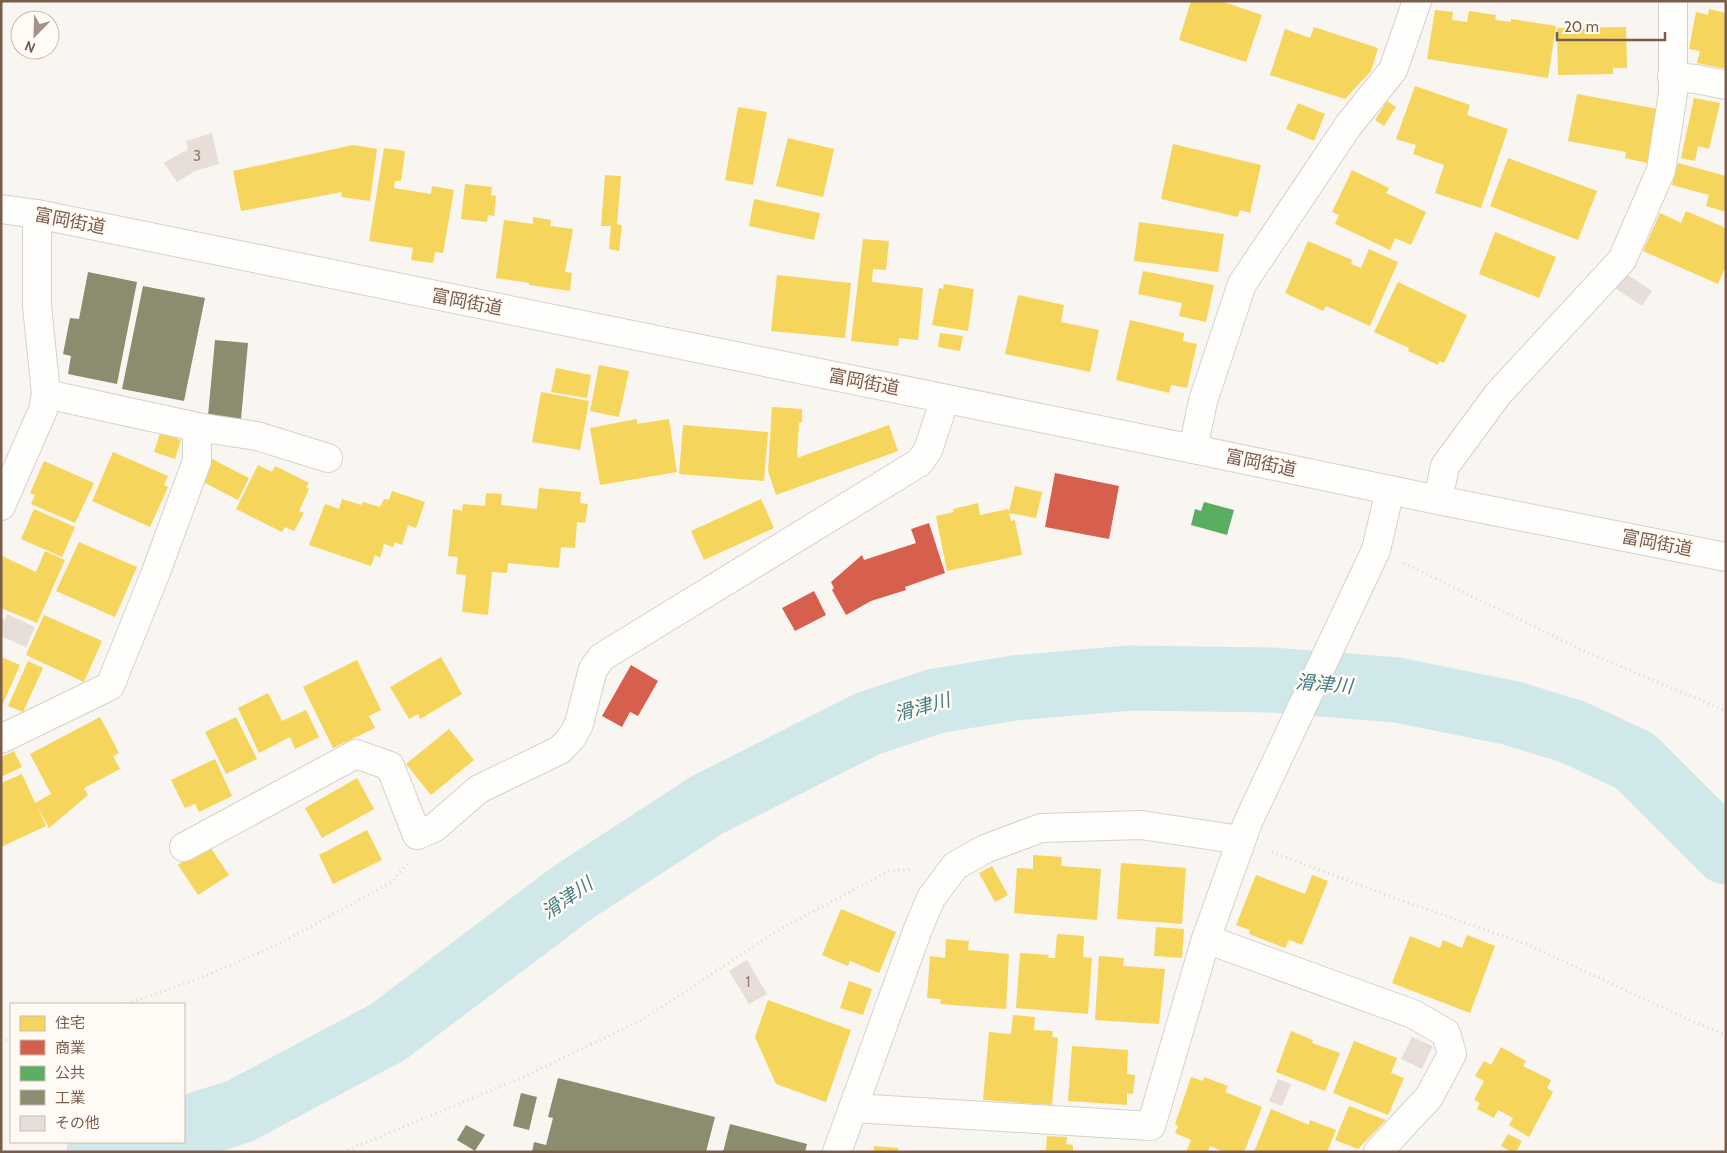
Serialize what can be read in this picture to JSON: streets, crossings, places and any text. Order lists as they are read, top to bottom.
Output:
{
  "streets": {
    "street": ["富岡街道"]
  },
  "water": ["滑津川"],
  "house_numbers": ["3", "1"],
  "legend": [
    "住宅",
    "商業",
    "公共",
    "工業",
    "その他"
  ],
  "scale_bar": "20 m",
  "north": "bottom left"
}
